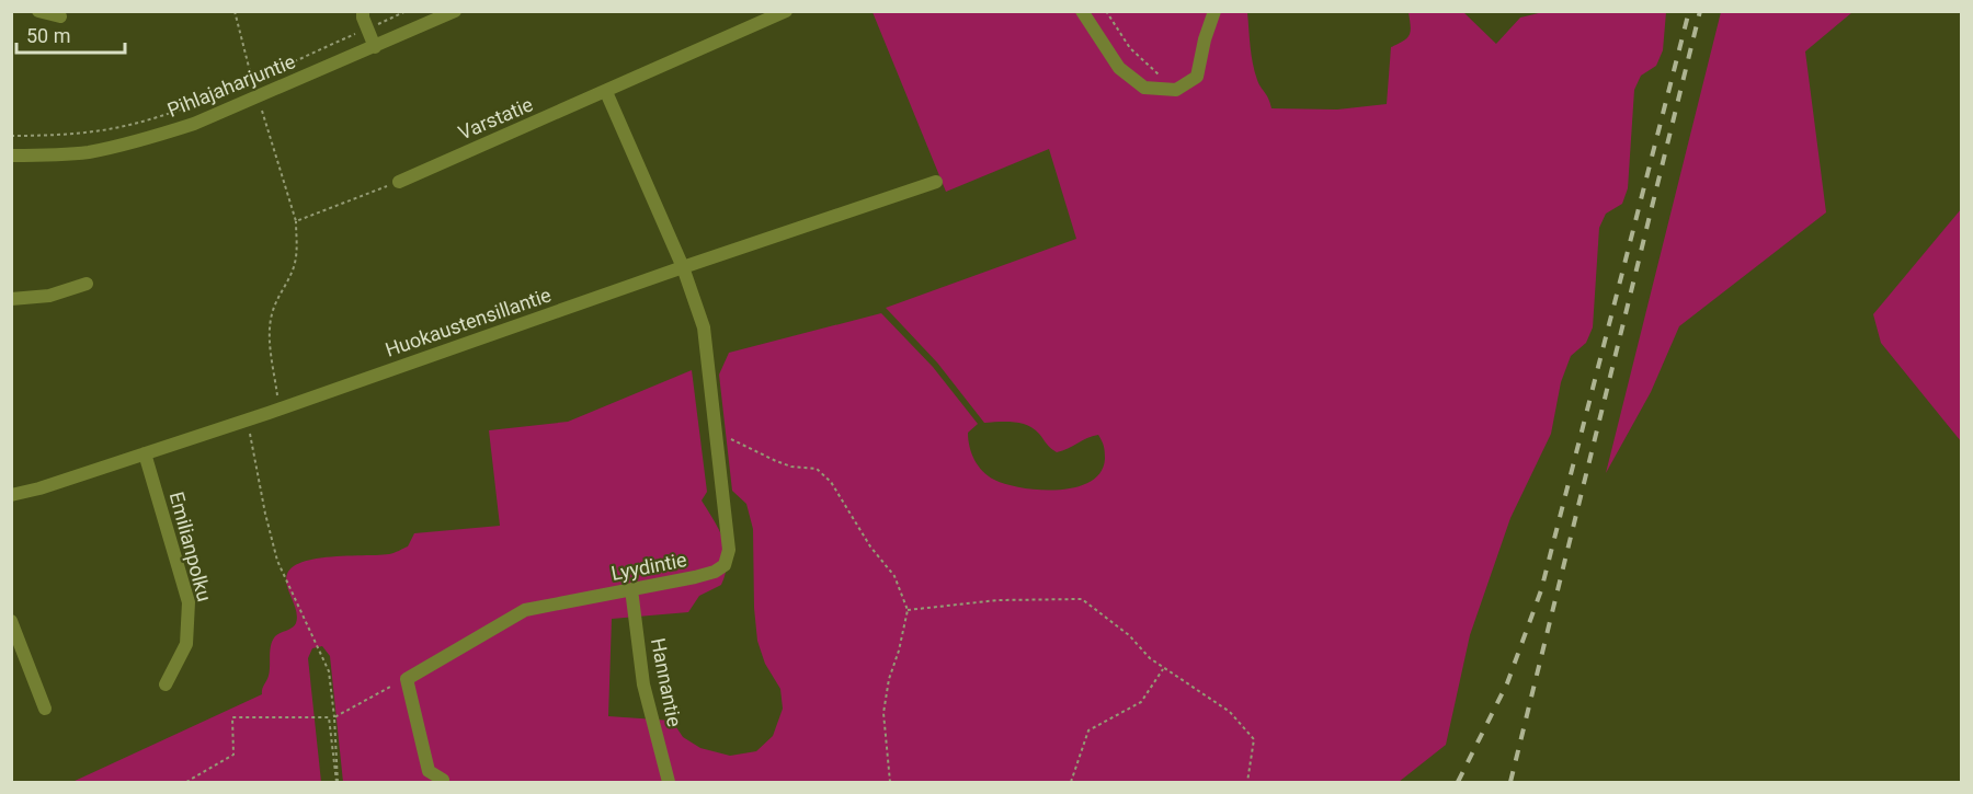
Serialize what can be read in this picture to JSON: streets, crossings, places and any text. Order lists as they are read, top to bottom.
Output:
{
  "streets": {
    "street": [
      "Pihlajaharjuntie",
      "Varstatie",
      "Huokaustensillantie",
      "Emilianpolku",
      "Lyydintie",
      "Hannantie"
    ]
  },
  "crossings": [
    ["Huokaustensillantie", "Emilianpolku"],
    ["Huokaustensillantie", "Lyydintie"],
    ["Lyydintie", "Hannantie"]
  ],
  "scale_bar": "50 m"
}
